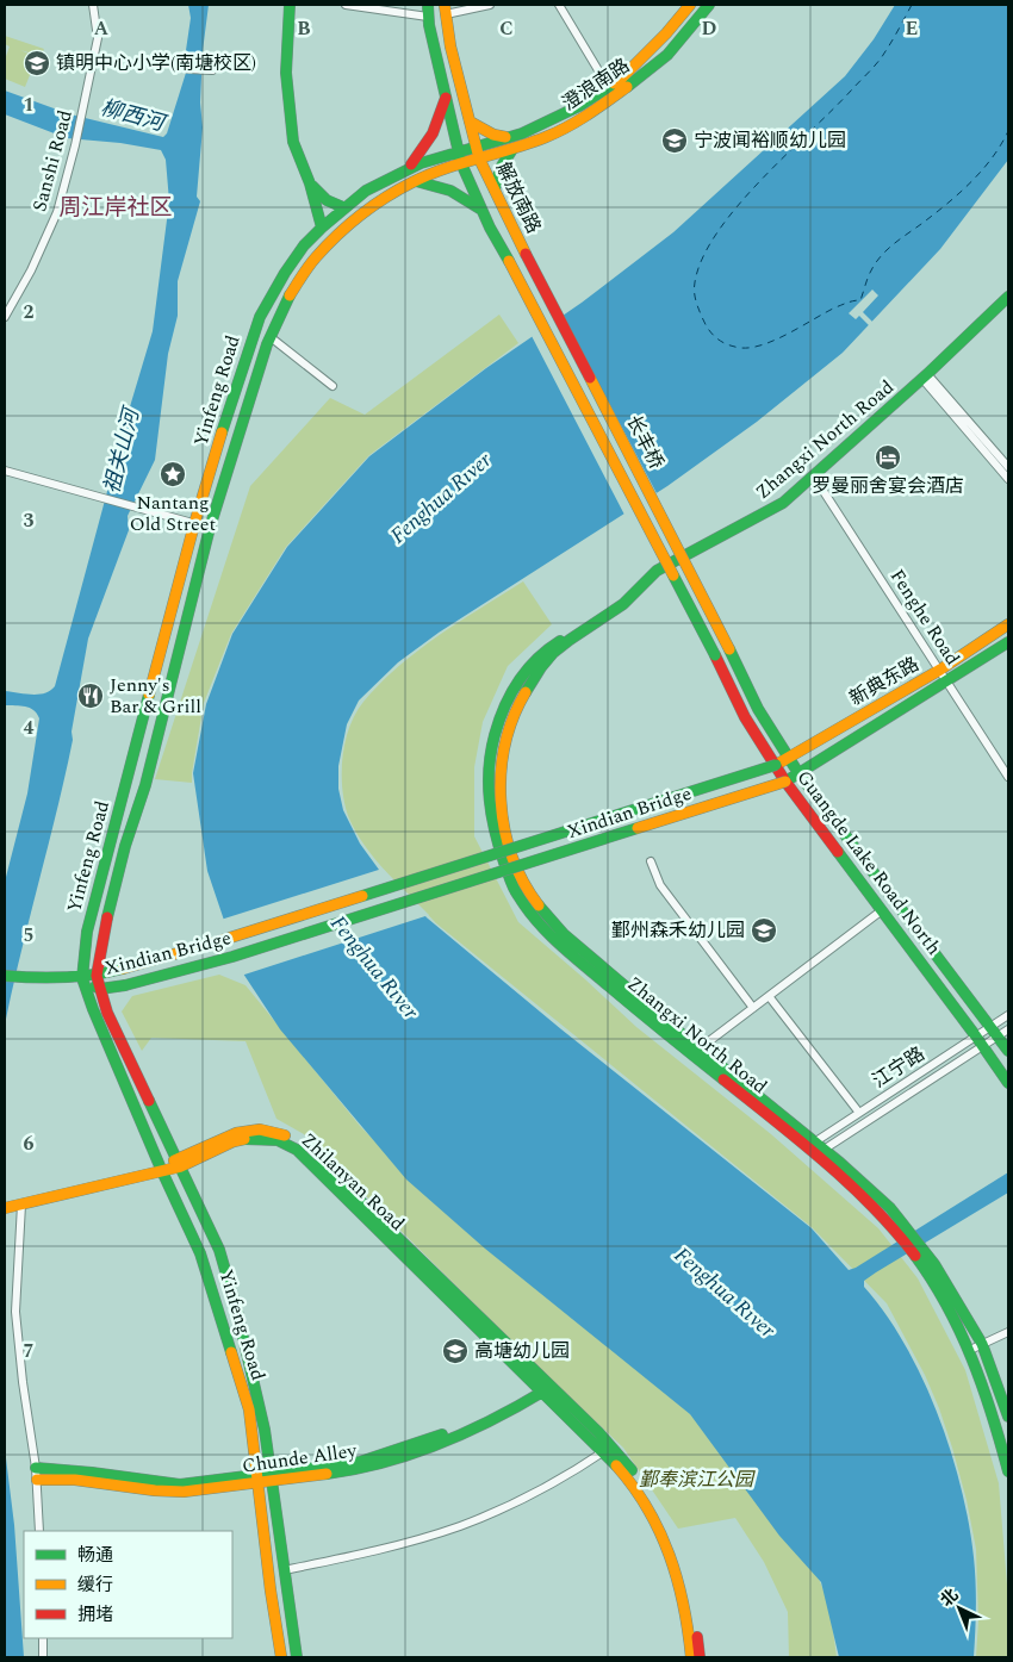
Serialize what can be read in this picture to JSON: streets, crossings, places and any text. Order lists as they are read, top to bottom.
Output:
{
  "streets": {
    "main road": [
      "澄浪南路",
      "解放南路",
      "Yinfeng Road",
      "Zhangxi North Road",
      "长丰桥",
      "新典东路",
      "Xindian Bridge",
      "Guangde Lake Road North",
      "Zhilanyan Road",
      "Chunde Alley"
    ],
    "street": ["Sanshi Road", "Fenghe Road", "江宁路"]
  },
  "crossings": [
    ["澄浪南路", "解放南路"],
    ["澄浪南路", "Yinfeng Road"],
    ["解放南路", "Yinfeng Road"],
    ["解放南路", "长丰桥"],
    ["Yinfeng Road", "长丰桥"],
    ["Yinfeng Road", "Xindian Bridge"],
    ["Yinfeng Road", "Zhilanyan Road"],
    ["Yinfeng Road", "Chunde Alley"],
    ["Zhangxi North Road", "Fenghe Road"],
    ["Zhangxi North Road", "江宁路"],
    ["长丰桥", "Guangde Lake Road North"],
    ["Fenghe Road", "新典东路"],
    ["新典东路", "Xindian Bridge"],
    ["新典东路", "Guangde Lake Road North"],
    ["Xindian Bridge", "Guangde Lake Road North"],
    ["Guangde Lake Road North", "江宁路"],
    ["Zhilanyan Road", "Chunde Alley"]
  ],
  "districts": ["周江岸社区"],
  "water": ["柳西河", "祖关山河", "Fenghua Rıver"],
  "parks": ["鄞奉滨江公园"],
  "places": {
    "school or university": [
      "镇明中心小学(南塘校区)",
      "宁波闻裕顺幼儿园",
      "鄞州森禾幼儿园",
      "高塘幼儿园"
    ],
    "hotel": ["罗曼丽舍宴会酒店"],
    "place": ["Nantang Old Street"],
    "restaurant": ["Jenny's Bar & Grill"]
  },
  "legend": ["畅通", "缓行", "拥堵"],
  "north": "top left",
  "grid": {
    "columns": [
      "A",
      "B",
      "C",
      "D",
      "E"
    ],
    "rows": [
      "1",
      "2",
      "3",
      "4",
      "5",
      "6",
      "7"
    ]
  }
}
